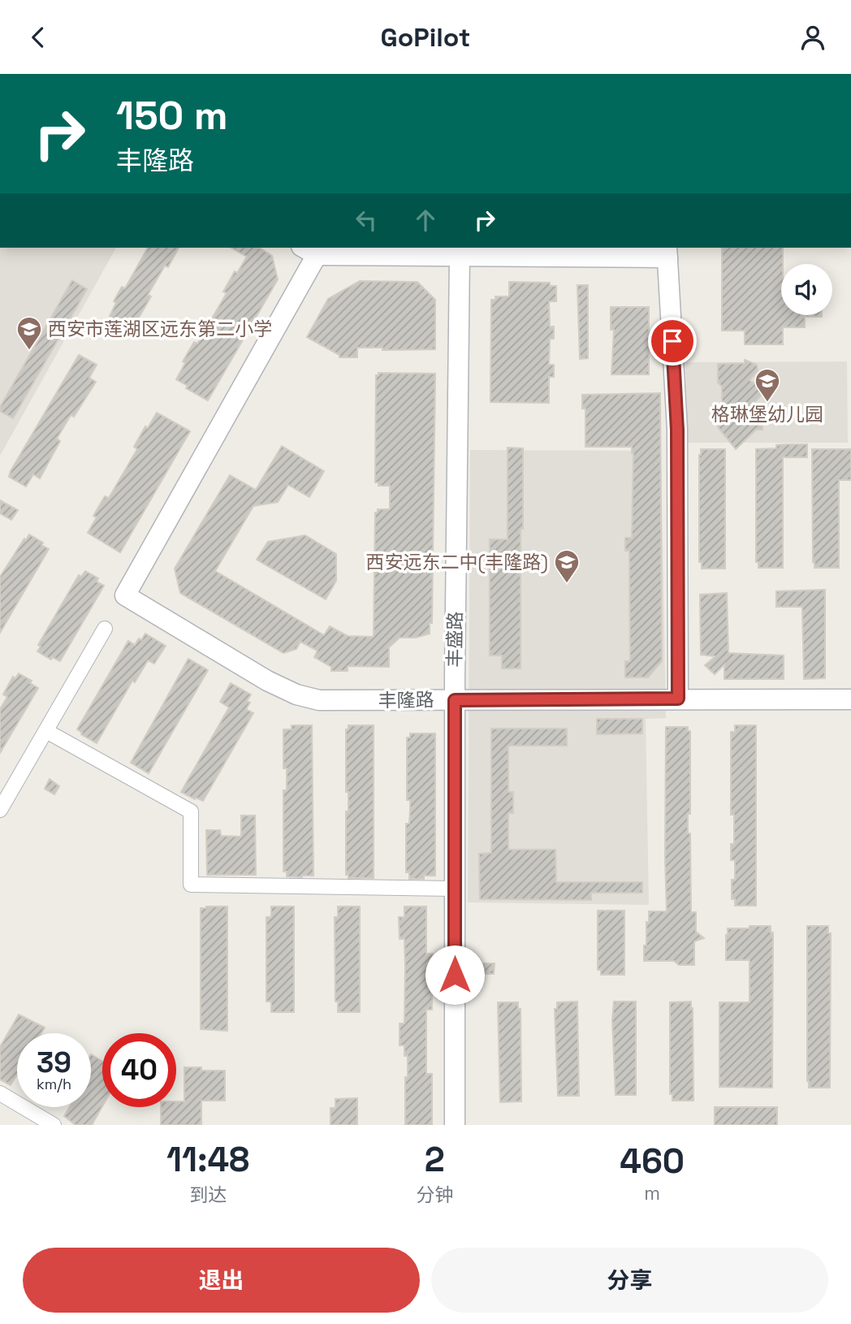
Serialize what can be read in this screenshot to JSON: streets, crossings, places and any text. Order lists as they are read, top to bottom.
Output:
{
  "streets": {
    "street": ["丰盛路", "丰隆路"]
  },
  "crossings": [
    ["丰盛路", "丰隆路"]
  ],
  "places": {
    "school or university": ["西安市莲湖区远东第二小学", "格琳堡幼儿园", "西安远东二中(丰隆路)"]
  },
  "page": {
    "header": "GoPilot",
    "turn": ["150 m", "丰隆路"],
    "speed": "39 km/h",
    "limit": "40",
    "eta": [
      "11:48",
      "到达",
      "2",
      "分钟",
      "460",
      "m"
    ],
    "buttons": ["退出", "分享"]
  }
}
